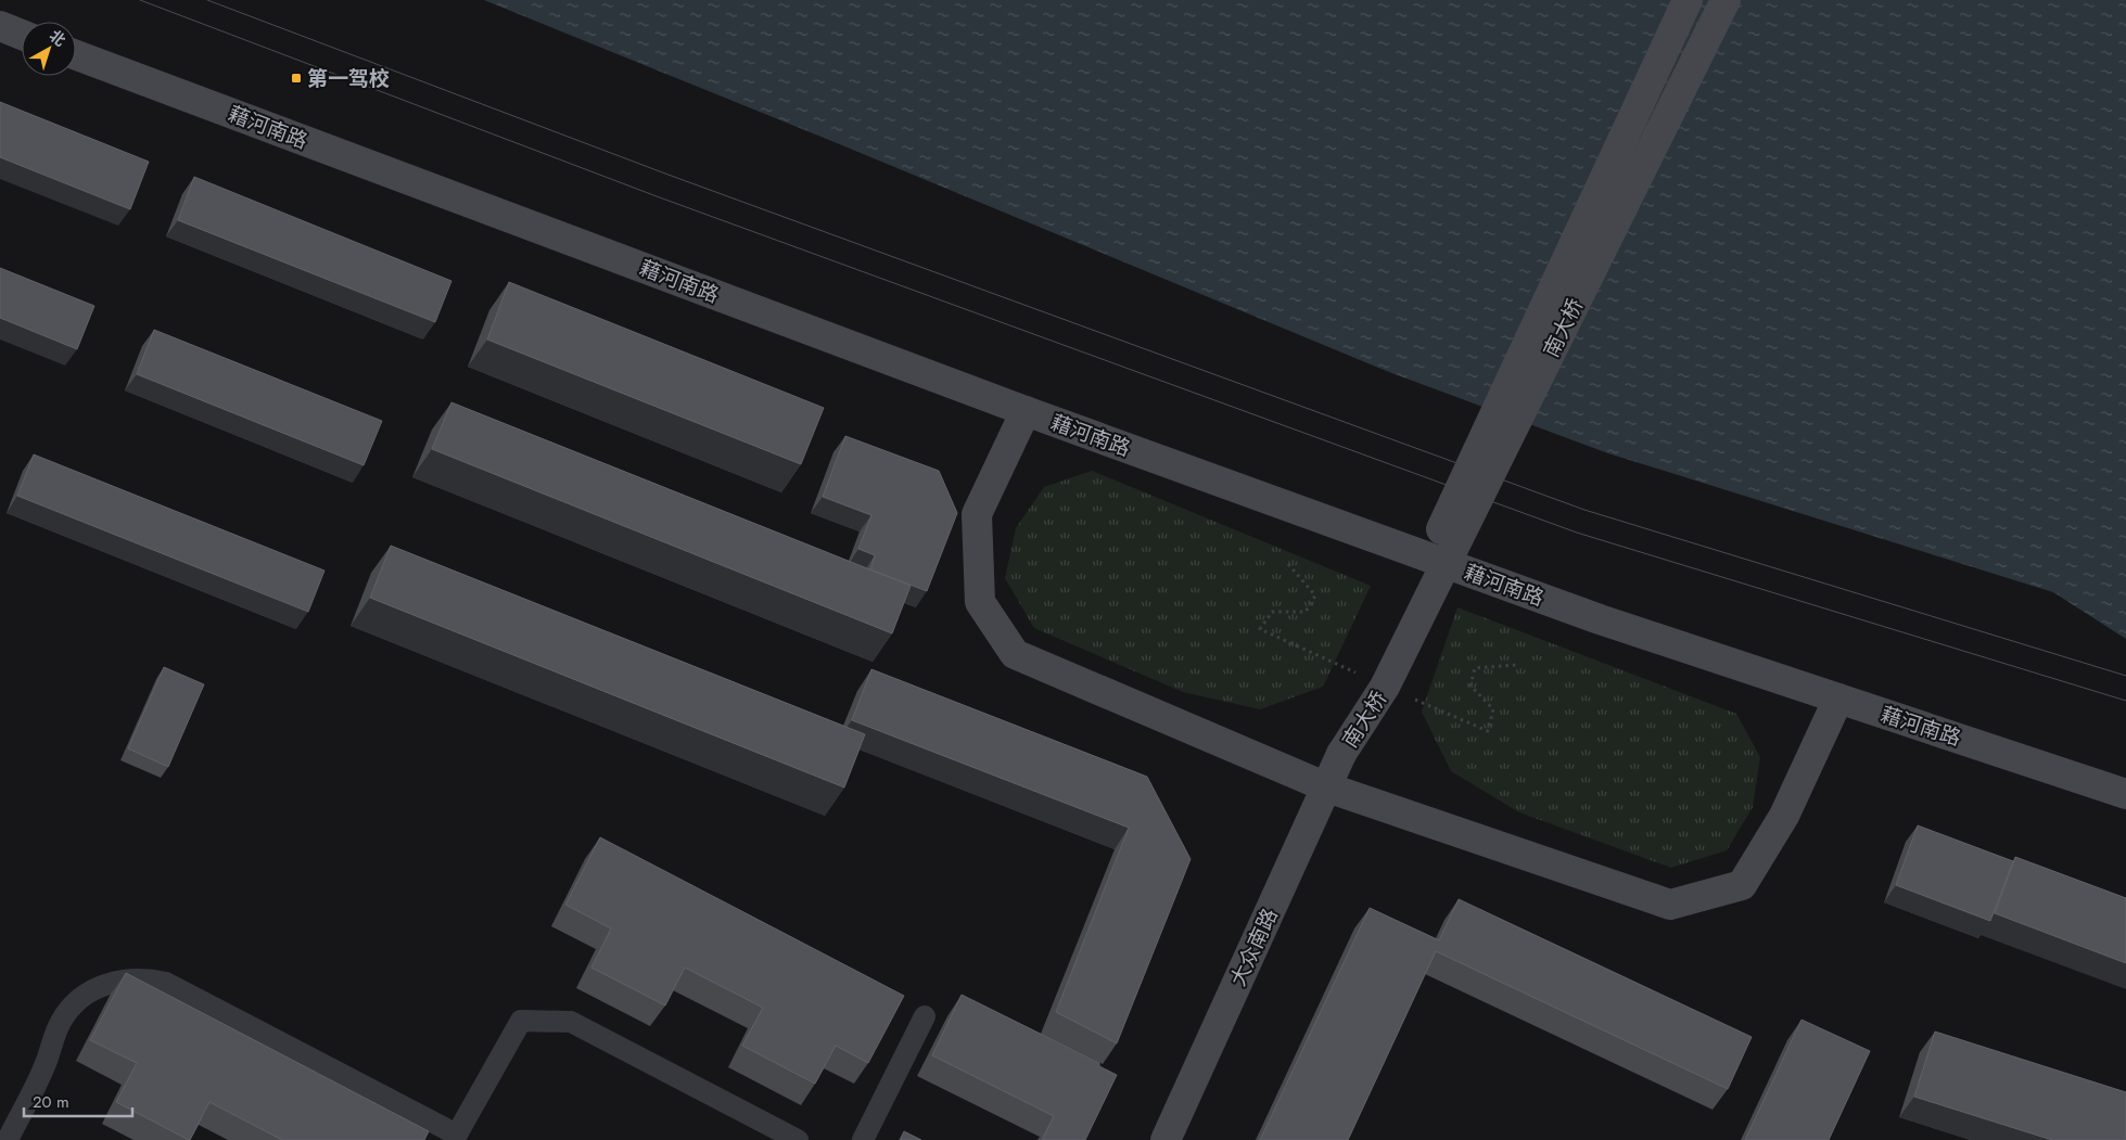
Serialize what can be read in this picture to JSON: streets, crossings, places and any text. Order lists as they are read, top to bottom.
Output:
{
  "streets": {
    "main road": ["藉河南路", "南大桥", "大众南路"]
  },
  "crossings": [
    ["南大桥", "大众南路"]
  ],
  "places": {
    "transit": ["第一驾校"]
  },
  "scale_bar": "20 m",
  "north": "top right"
}
